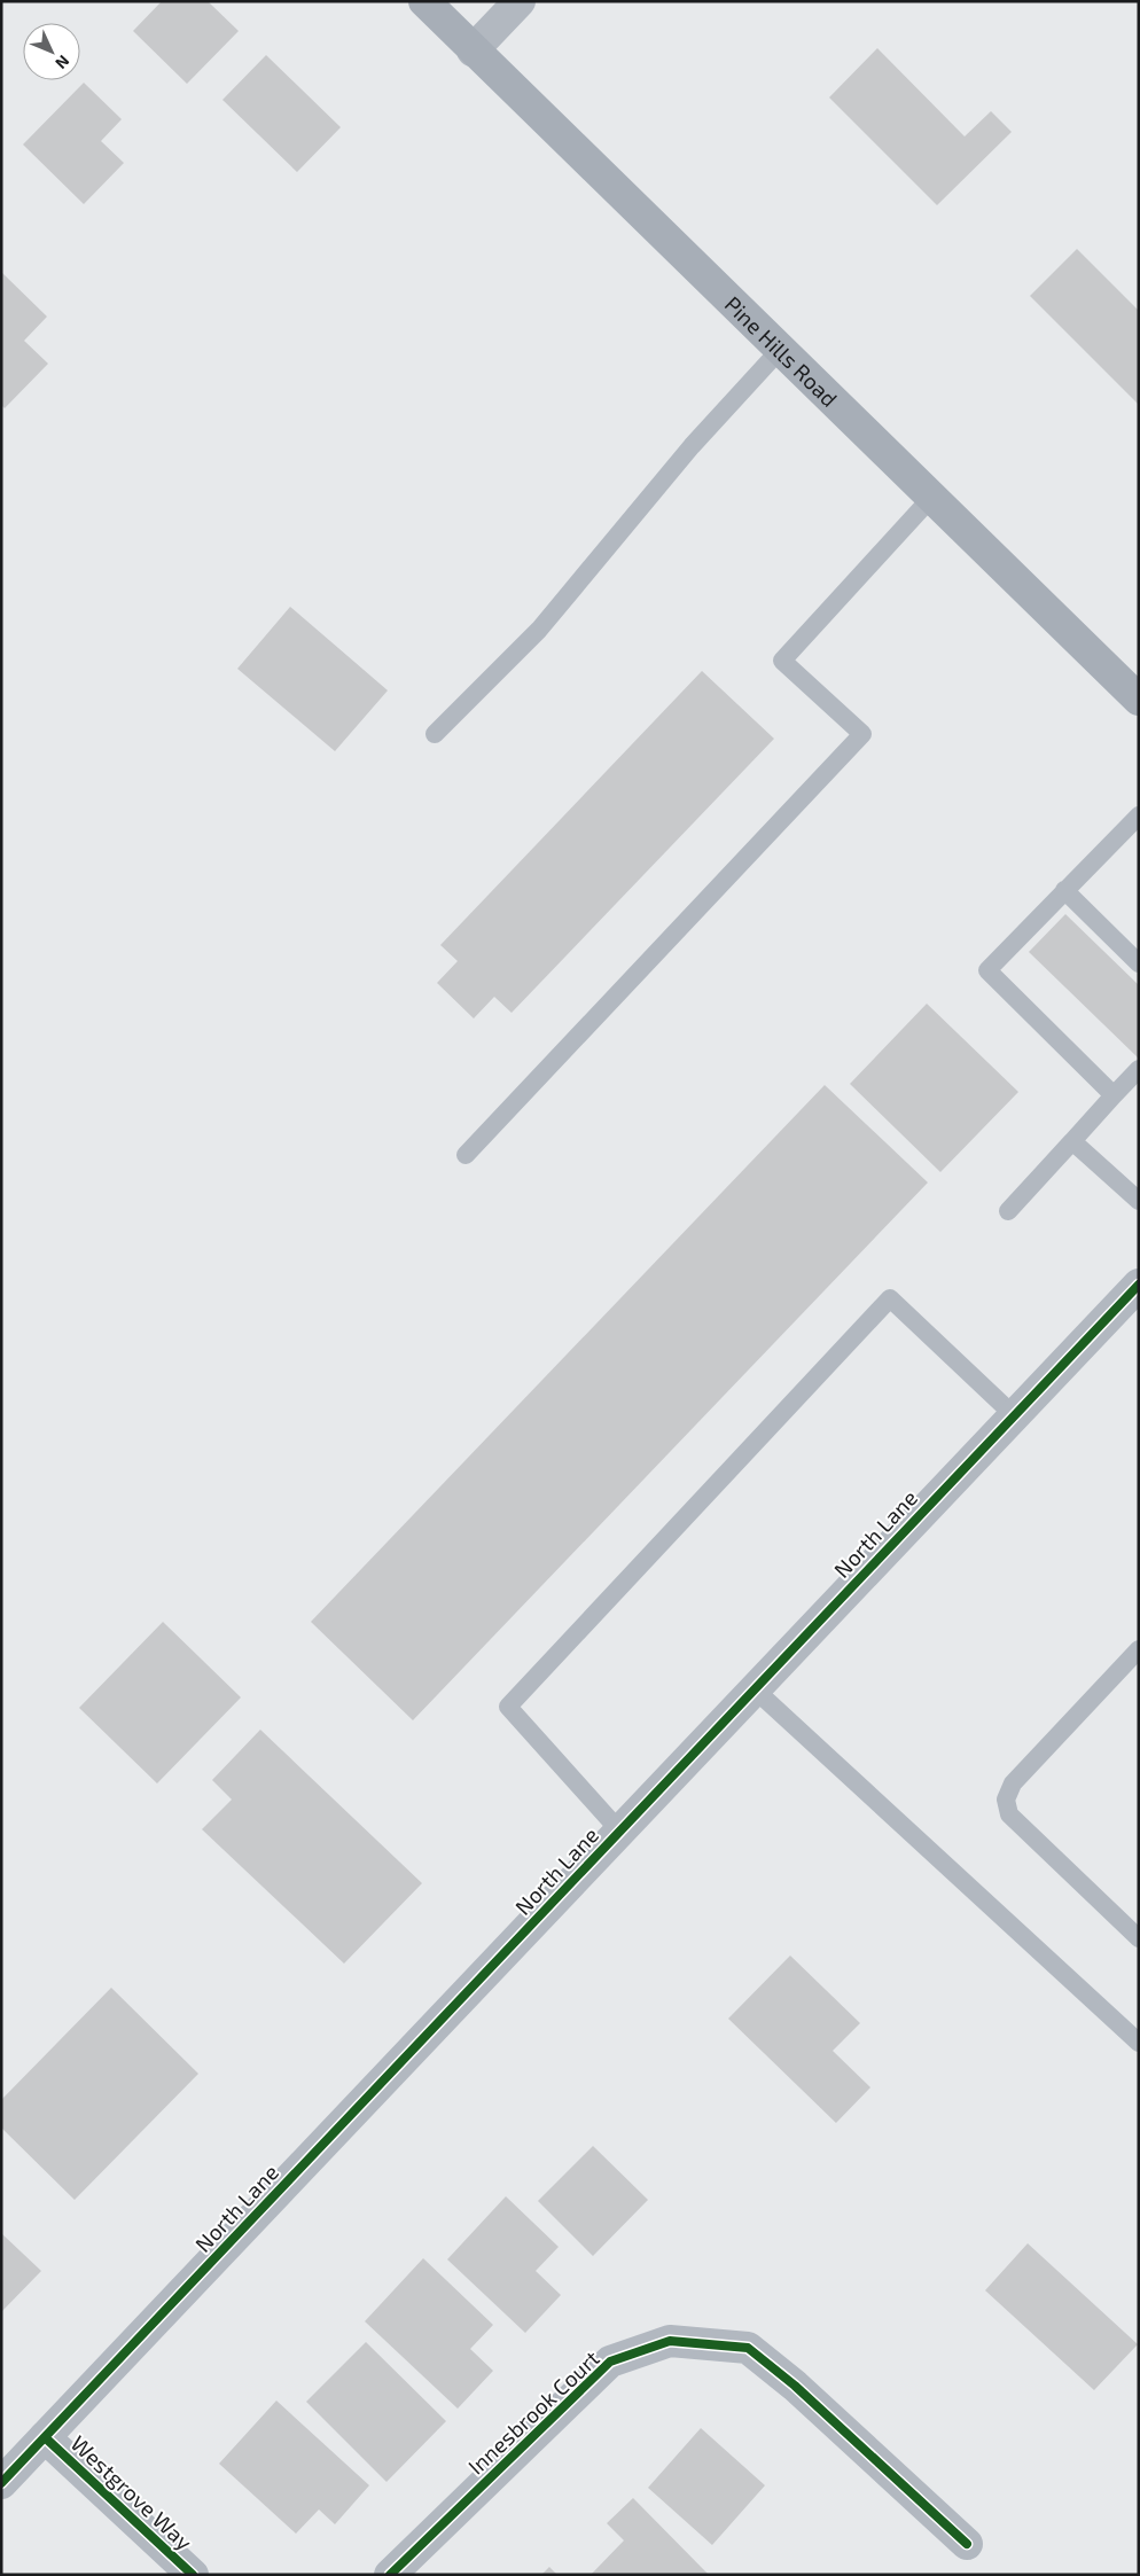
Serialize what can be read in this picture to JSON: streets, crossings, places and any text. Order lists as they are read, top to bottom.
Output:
{
  "streets": {
    "main road": ["Pine Hills Road"],
    "street": ["North Lane", "Innesbrook Court", "Westgrove Way"]
  },
  "crossings": [
    ["North Lane", "Westgrove Way"]
  ],
  "north": "bottom right"
}
